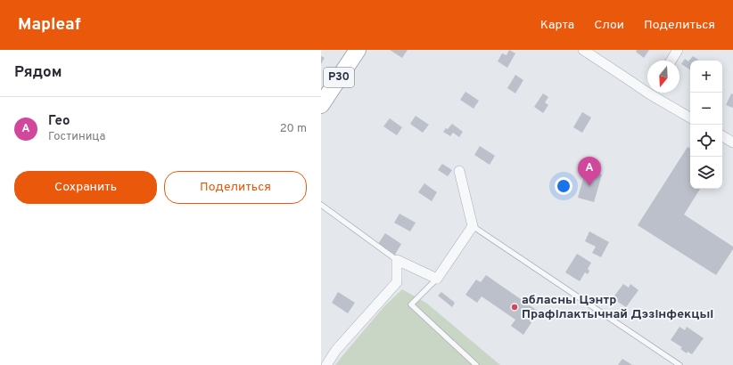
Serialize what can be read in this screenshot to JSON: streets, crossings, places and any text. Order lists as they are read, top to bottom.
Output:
{
  "streets": {
    "main road": ["Р30"]
  },
  "places": ["абласны Цэнтр Прафілактычнай Дэзінфекцыі"],
  "north": "bottom",
  "page": {
    "header": "Mapleaf",
    "nav": ["Карта", "Слои", "Поделиться"],
    "heading": "Рядом",
    "map_buttons": ["+", "−"],
    "list": [
      {
        "mark": "A",
        "name": "Гео",
        "note": "Гостиница",
        "value": "20 m"
      }
    ],
    "pins": "A",
    "buttons": ["Сохранить", "Поделиться"]
  }
}
